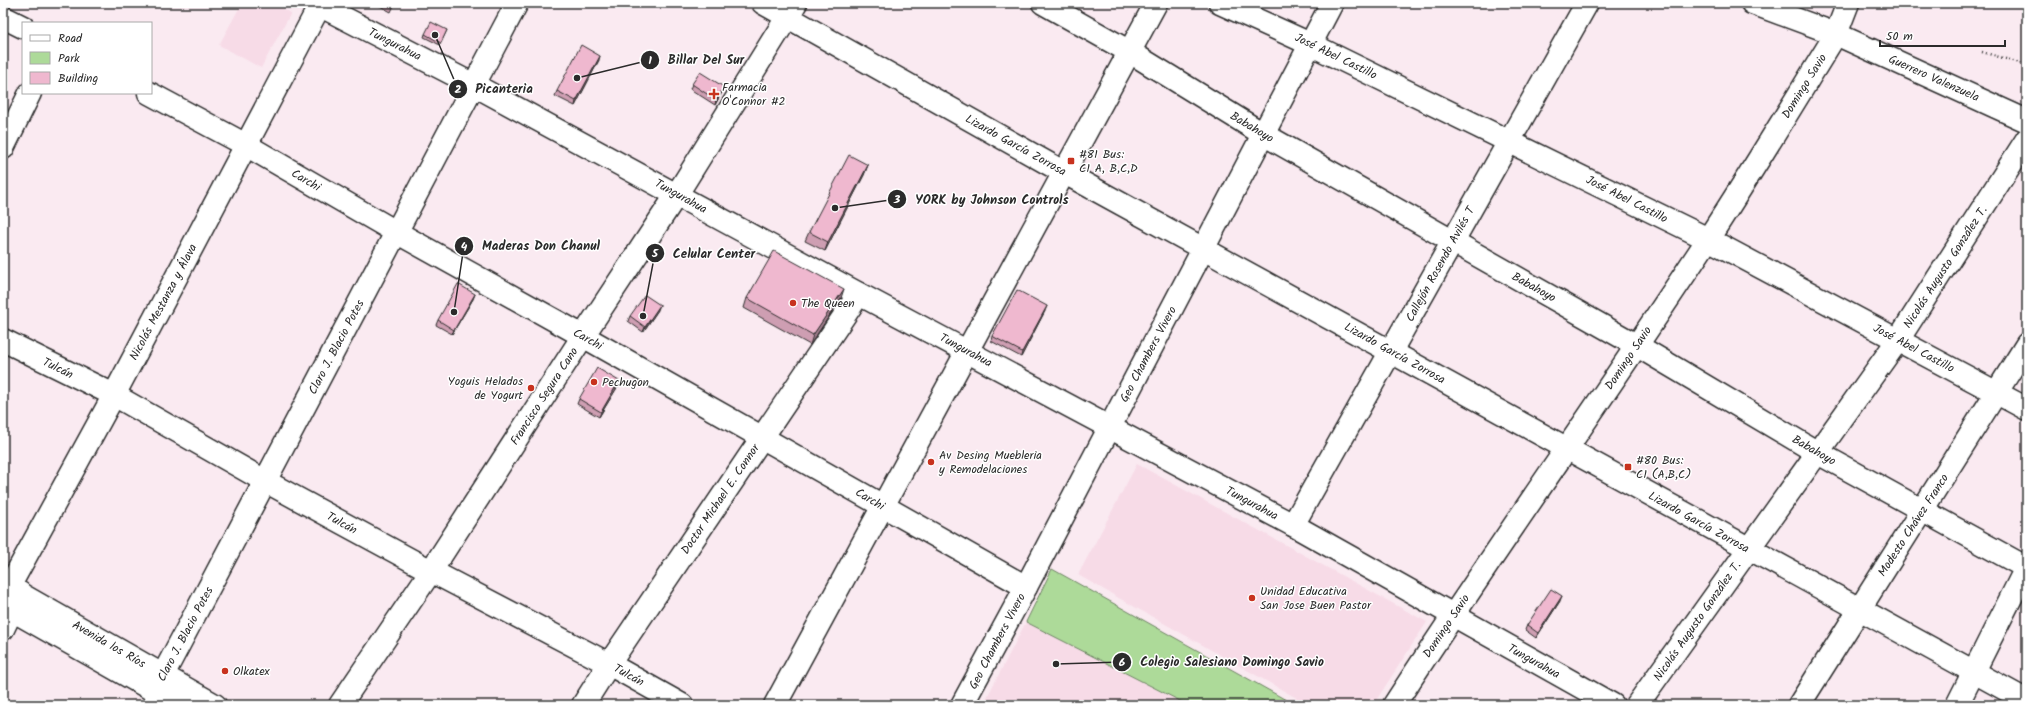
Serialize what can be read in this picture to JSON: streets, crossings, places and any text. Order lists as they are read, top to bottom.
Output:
{
  "streets": {
    "street": [
      "Tungurahua",
      "José Abel Castillo",
      "Guerrero Valenzuela",
      "Domingo Savio",
      "Babahoyo",
      "Lizardo García Zorrosa",
      "Carchi",
      "Callejón Rosendo Avilés T",
      "Nicolás Augusto González T.",
      "Nicolás Mestanza y Álava",
      "Claro J. Blacio Potes",
      "Geo Chambers Vivero",
      "Tulcán",
      "Francisco Segura Cano",
      "Doctor Michael E. Connor",
      "Modesto Chávez Franco",
      "Avenida los Ríos"
    ]
  },
  "crossings": [
    ["Tungurahua", "Domingo Savio"],
    ["Tungurahua", "Callejón Rosendo Avilés T"],
    ["Tungurahua", "Nicolás Mestanza y Álava"],
    ["Tungurahua", "Claro J. Blacio Potes"],
    ["Tungurahua", "Geo Chambers Vivero"],
    ["Tungurahua", "Francisco Segura Cano"],
    ["Tungurahua", "Doctor Michael E. Connor"],
    ["José Abel Castillo", "Domingo Savio"],
    ["José Abel Castillo", "Callejón Rosendo Avilés T"],
    ["José Abel Castillo", "Nicolás Augusto González T."],
    ["José Abel Castillo", "Geo Chambers Vivero"],
    ["José Abel Castillo", "Modesto Chávez Franco"],
    ["Guerrero Valenzuela", "Domingo Savio"],
    ["Domingo Savio", "Babahoyo"],
    ["Domingo Savio", "Lizardo García Zorrosa"],
    ["Babahoyo", "Callejón Rosendo Avilés T"],
    ["Babahoyo", "Nicolás Augusto González T."],
    ["Babahoyo", "Geo Chambers Vivero"],
    ["Babahoyo", "Modesto Chávez Franco"],
    ["Lizardo García Zorrosa", "Callejón Rosendo Avilés T"],
    ["Lizardo García Zorrosa", "Nicolás Augusto González T."],
    ["Lizardo García Zorrosa", "Geo Chambers Vivero"],
    ["Lizardo García Zorrosa", "Francisco Segura Cano"],
    ["Lizardo García Zorrosa", "Modesto Chávez Franco"],
    ["Carchi", "Nicolás Mestanza y Álava"],
    ["Carchi", "Claro J. Blacio Potes"],
    ["Carchi", "Geo Chambers Vivero"],
    ["Carchi", "Francisco Segura Cano"],
    ["Carchi", "Doctor Michael E. Connor"],
    ["Nicolás Mestanza y Álava", "Tulcán"],
    ["Nicolás Mestanza y Álava", "Avenida los Ríos"],
    ["Claro J. Blacio Potes", "Tulcán"],
    ["Claro J. Blacio Potes", "Avenida los Ríos"],
    ["Tulcán", "Francisco Segura Cano"],
    ["Tulcán", "Doctor Michael E. Connor"]
  ],
  "places": {
    "other": [
      "Picanteria",
      "Billar Del Sur",
      "YORK by Johnson Controls",
      "The Queen",
      "Maderas Don Chanul",
      "Celular Center",
      "Pechugon",
      "Yoguis Helados de Yogurt",
      "Av Desing Muebleria y Remodelaciones",
      "Unidad Educativa San Jose Buen Pastor",
      "Colegio Salesiano Domingo Savio",
      "Olkatex"
    ],
    "health": ["Farmacia O'Connor #2"],
    "transit": ["#81 Bus: C1 A, B,C,D", "#80 Bus: C1 (A,B,C)"]
  },
  "legend": ["Road", "Park", "Building"],
  "scale_bar": "50 m"
}
